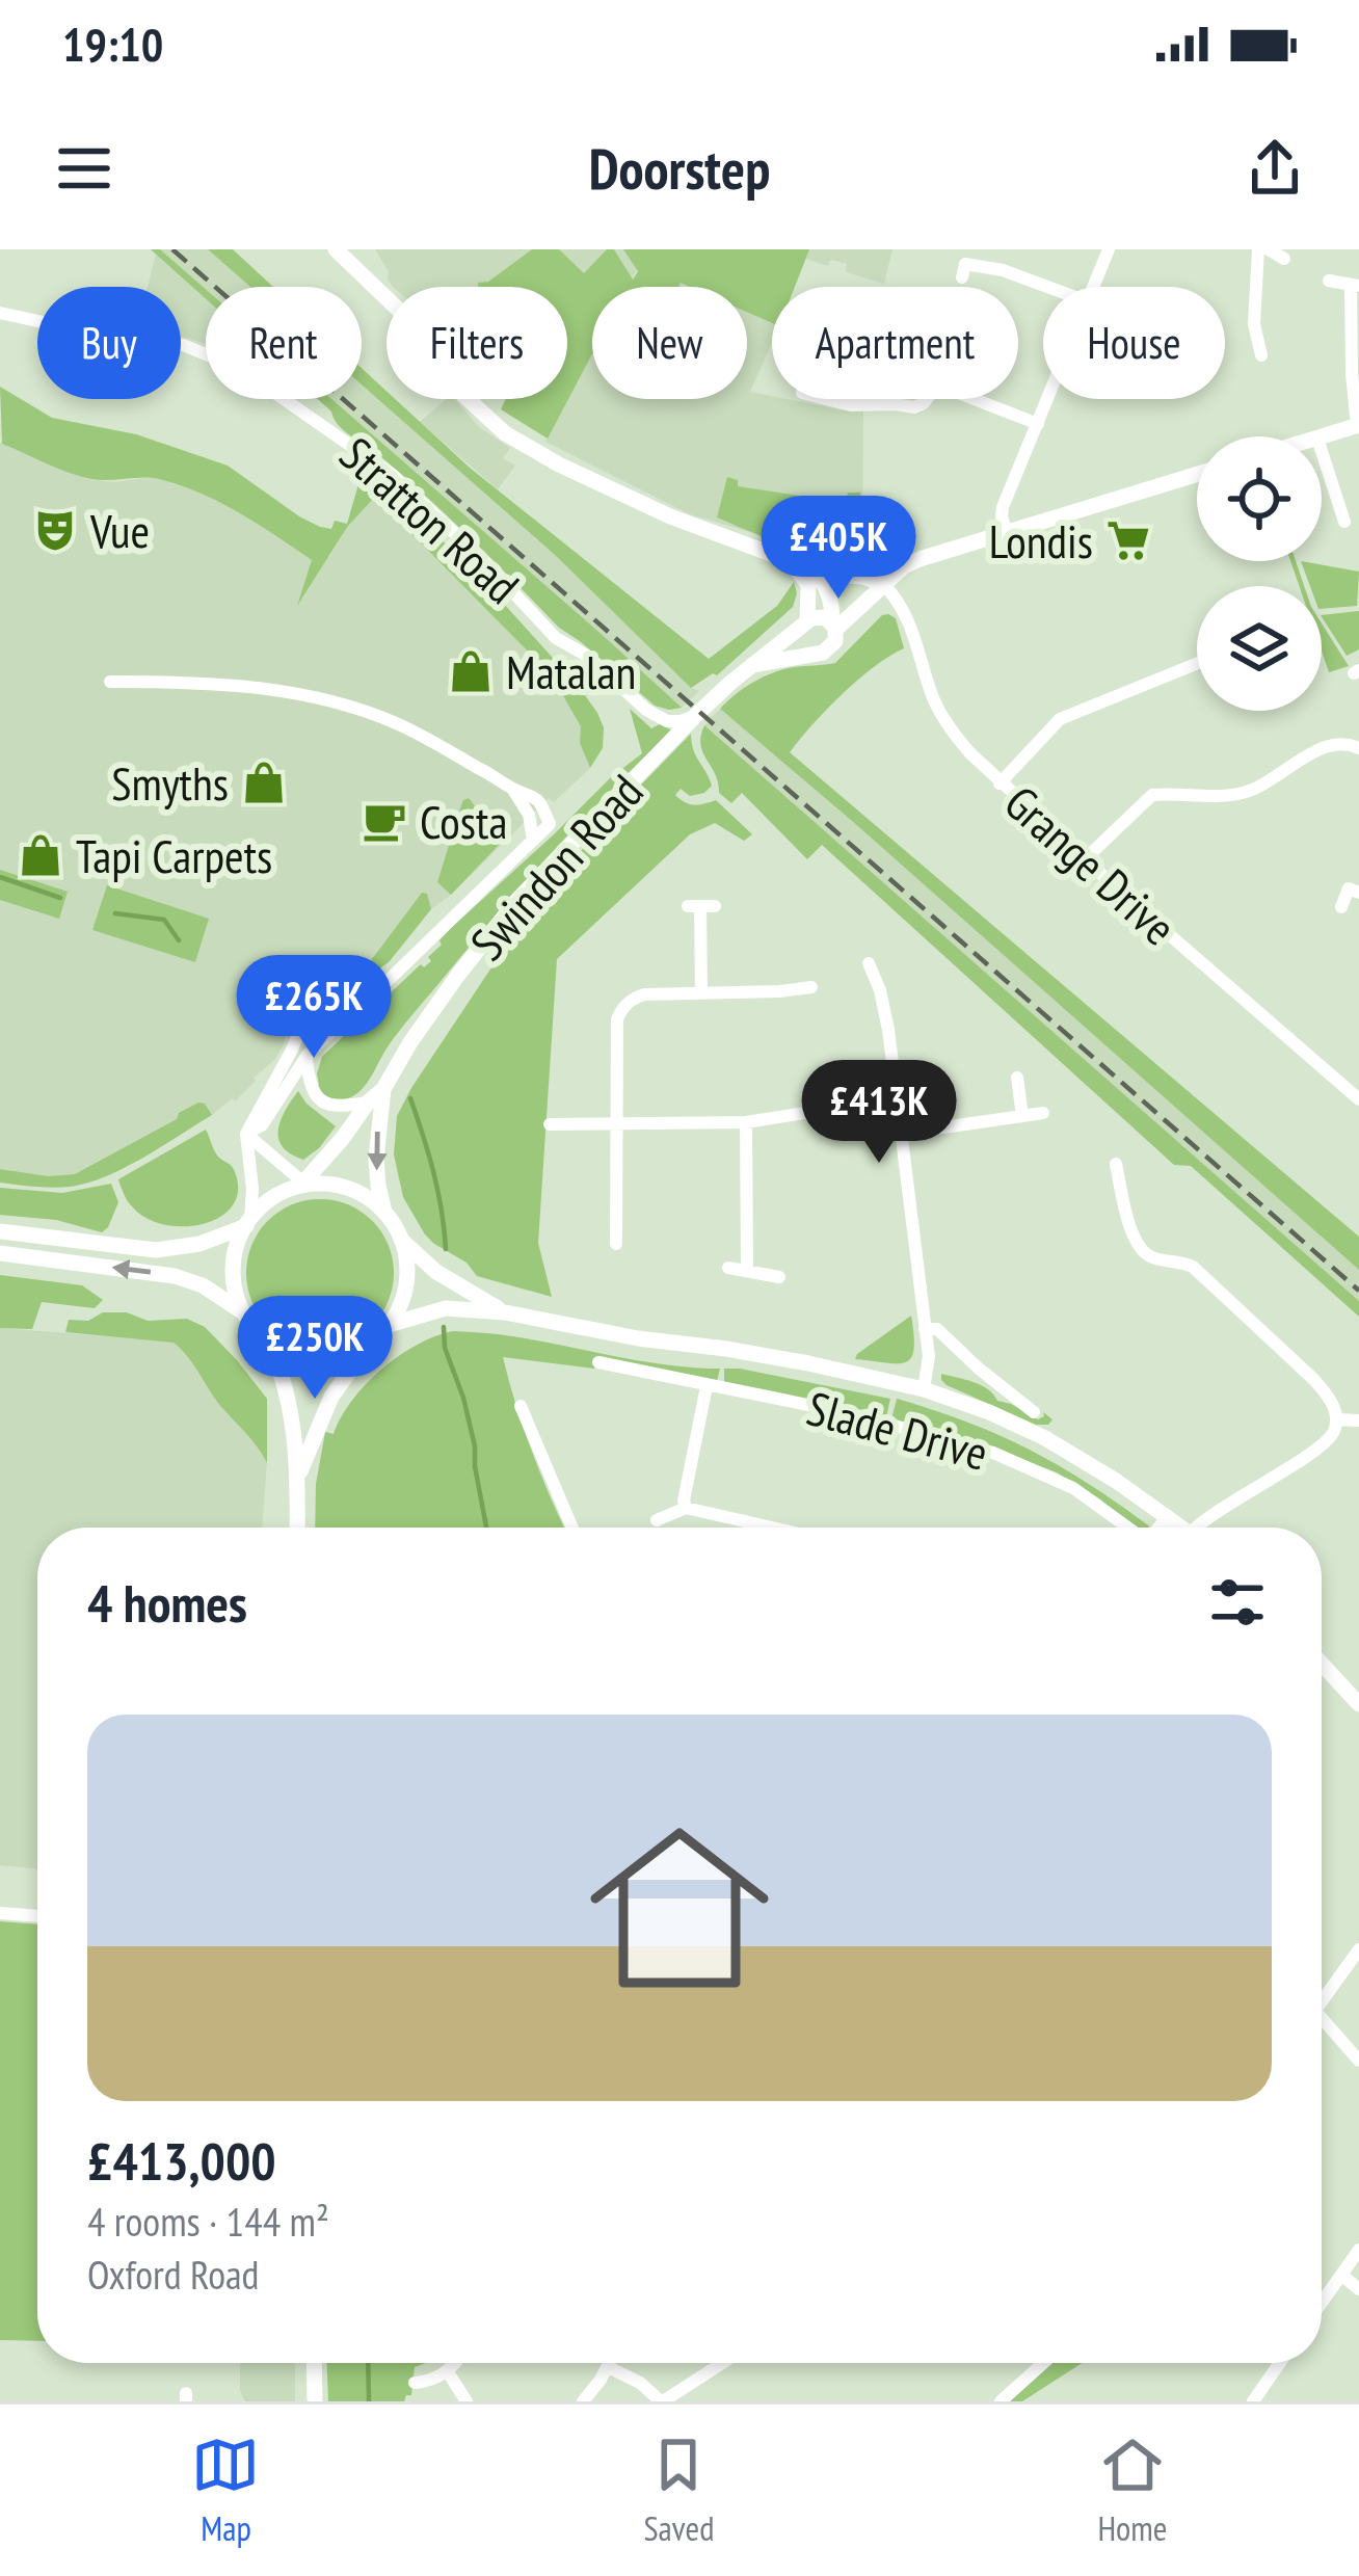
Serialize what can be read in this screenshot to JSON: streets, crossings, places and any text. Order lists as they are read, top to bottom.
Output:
{
  "streets": {
    "main road": ["Swindon Road", "Slade Drive"],
    "street": ["Stratton Road", "Grange Drive"]
  },
  "crossings": [
    ["Stratton Road", "Swindon Road"],
    ["Swindon Road", "Slade Drive"]
  ],
  "places": {
    "theatre": ["Vue"],
    "supermarket": ["Londis"],
    "shop": ["Matalan", "Smyths", "Tapi Carpets"],
    "cafe": ["Costa"]
  },
  "page": {
    "status": "19:10",
    "header": "Doorstep",
    "chip": [
      "Buy",
      "Rent",
      "Filters",
      "New",
      "Apartment",
      "House"
    ],
    "price": [
      "£405K",
      "£265K",
      "£413K",
      "£250K"
    ],
    "heading": "4 homes",
    "list": [
      {
        "name": "£413,000",
        "note": "4 rooms · 144 m² · Oxford Road"
      }
    ],
    "tabs": ["Map", "Saved", "Home"]
  }
}
